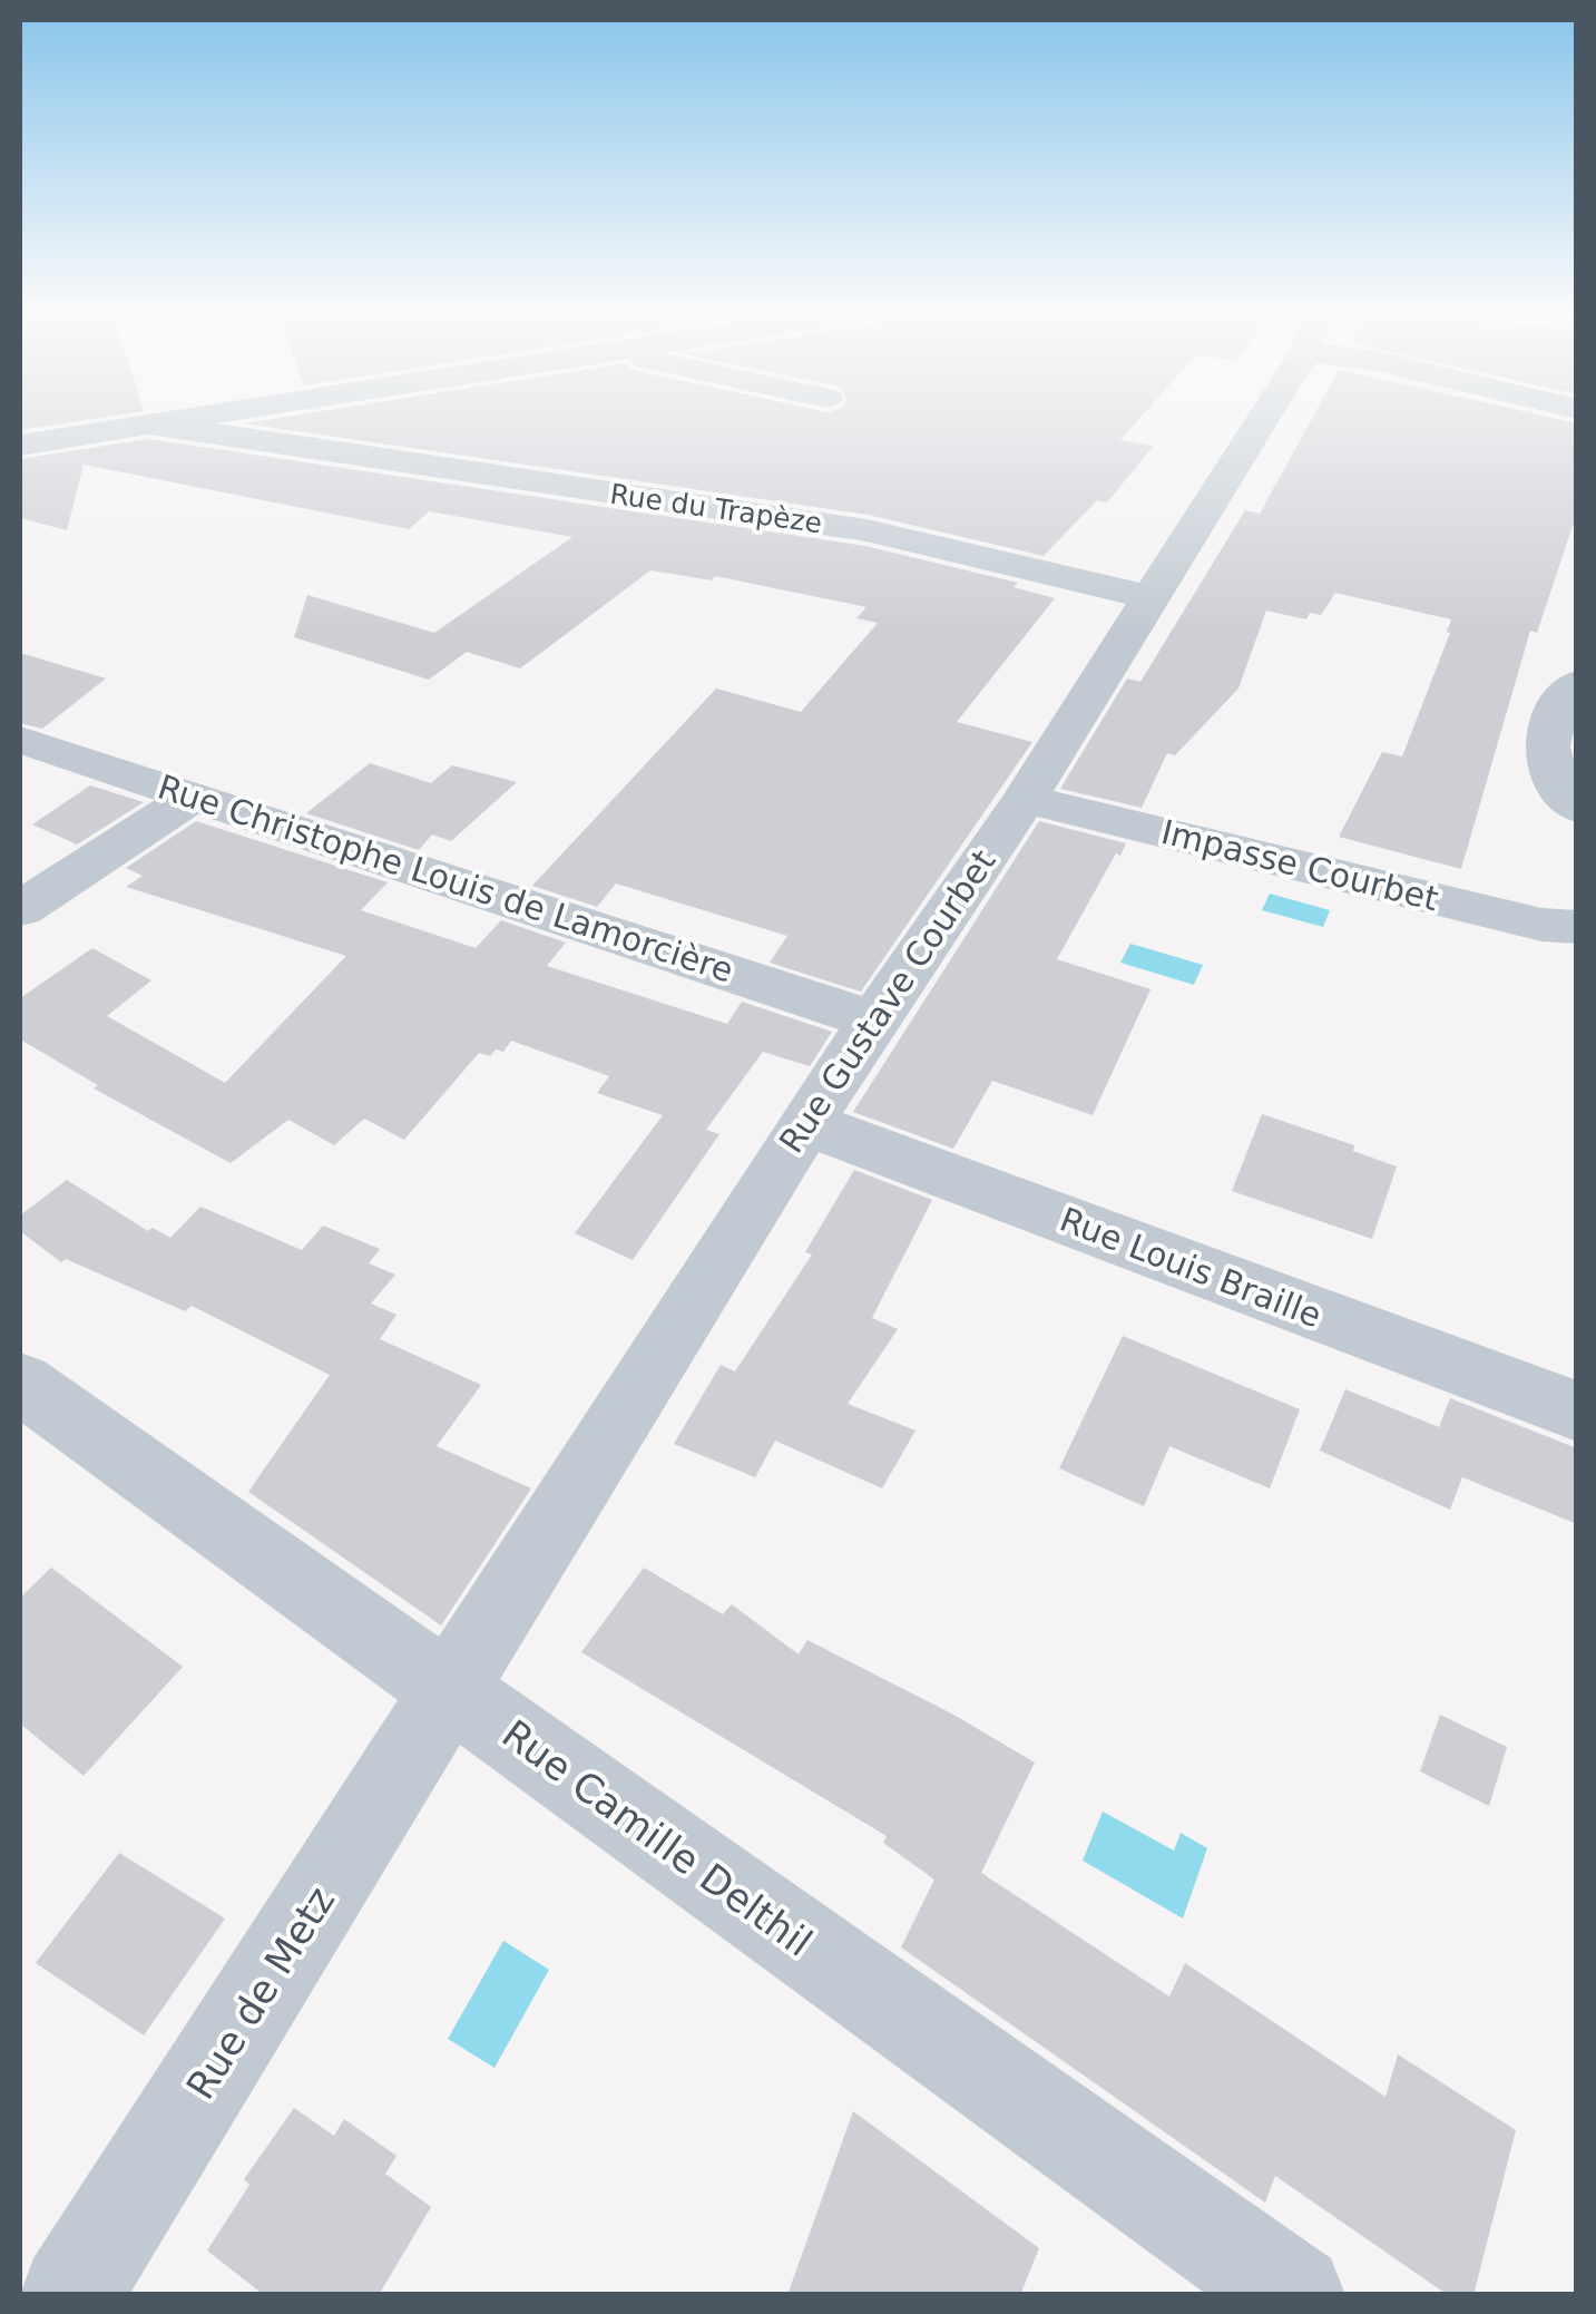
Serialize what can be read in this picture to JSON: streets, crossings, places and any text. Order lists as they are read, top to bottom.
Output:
{
  "streets": {
    "street": [
      "Rue du Trapèze",
      "Impasse Courbet",
      "Rue Christophe Louis de Lamorcière",
      "Rue Gustave Courbet",
      "Rue Louis Braille",
      "Rue Camille Delthil",
      "Rue de Metz"
    ]
  },
  "crossings": [
    ["Rue du Trapèze", "Rue Gustave Courbet"],
    ["Impasse Courbet", "Rue Gustave Courbet"],
    ["Rue Christophe Louis de Lamorcière", "Rue Gustave Courbet"],
    ["Rue Gustave Courbet", "Rue Louis Braille"],
    ["Rue Gustave Courbet", "Rue Camille Delthil"],
    ["Rue Gustave Courbet", "Rue de Metz"],
    ["Rue Camille Delthil", "Rue de Metz"]
  ]
}
